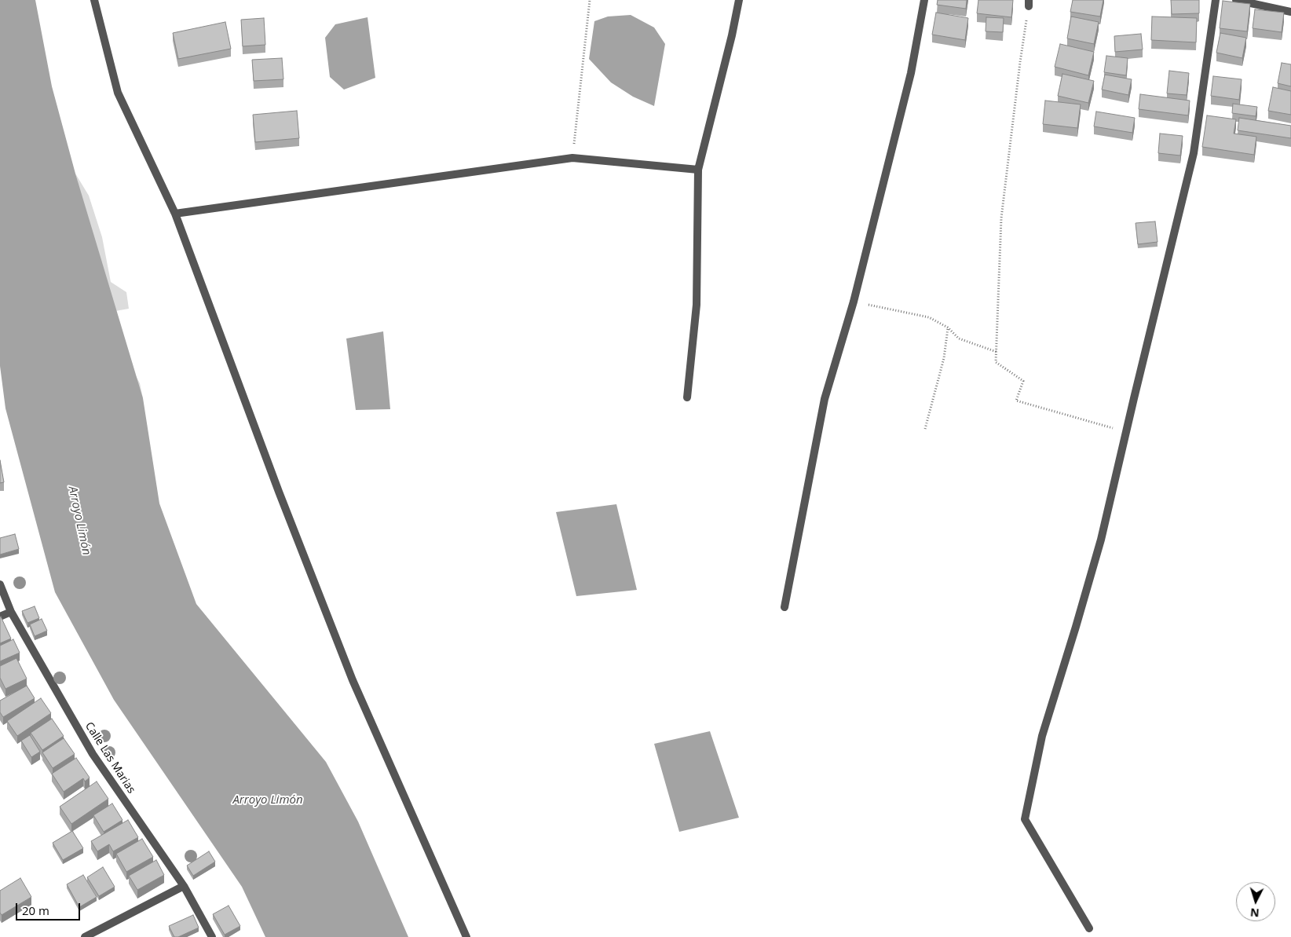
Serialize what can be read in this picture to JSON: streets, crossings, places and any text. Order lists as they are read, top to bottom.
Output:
{
  "streets": {
    "street": ["Calle Las Marias"]
  },
  "water": ["Arroyo Limón"],
  "scale_bar": "20 m",
  "north": "bottom"
}
